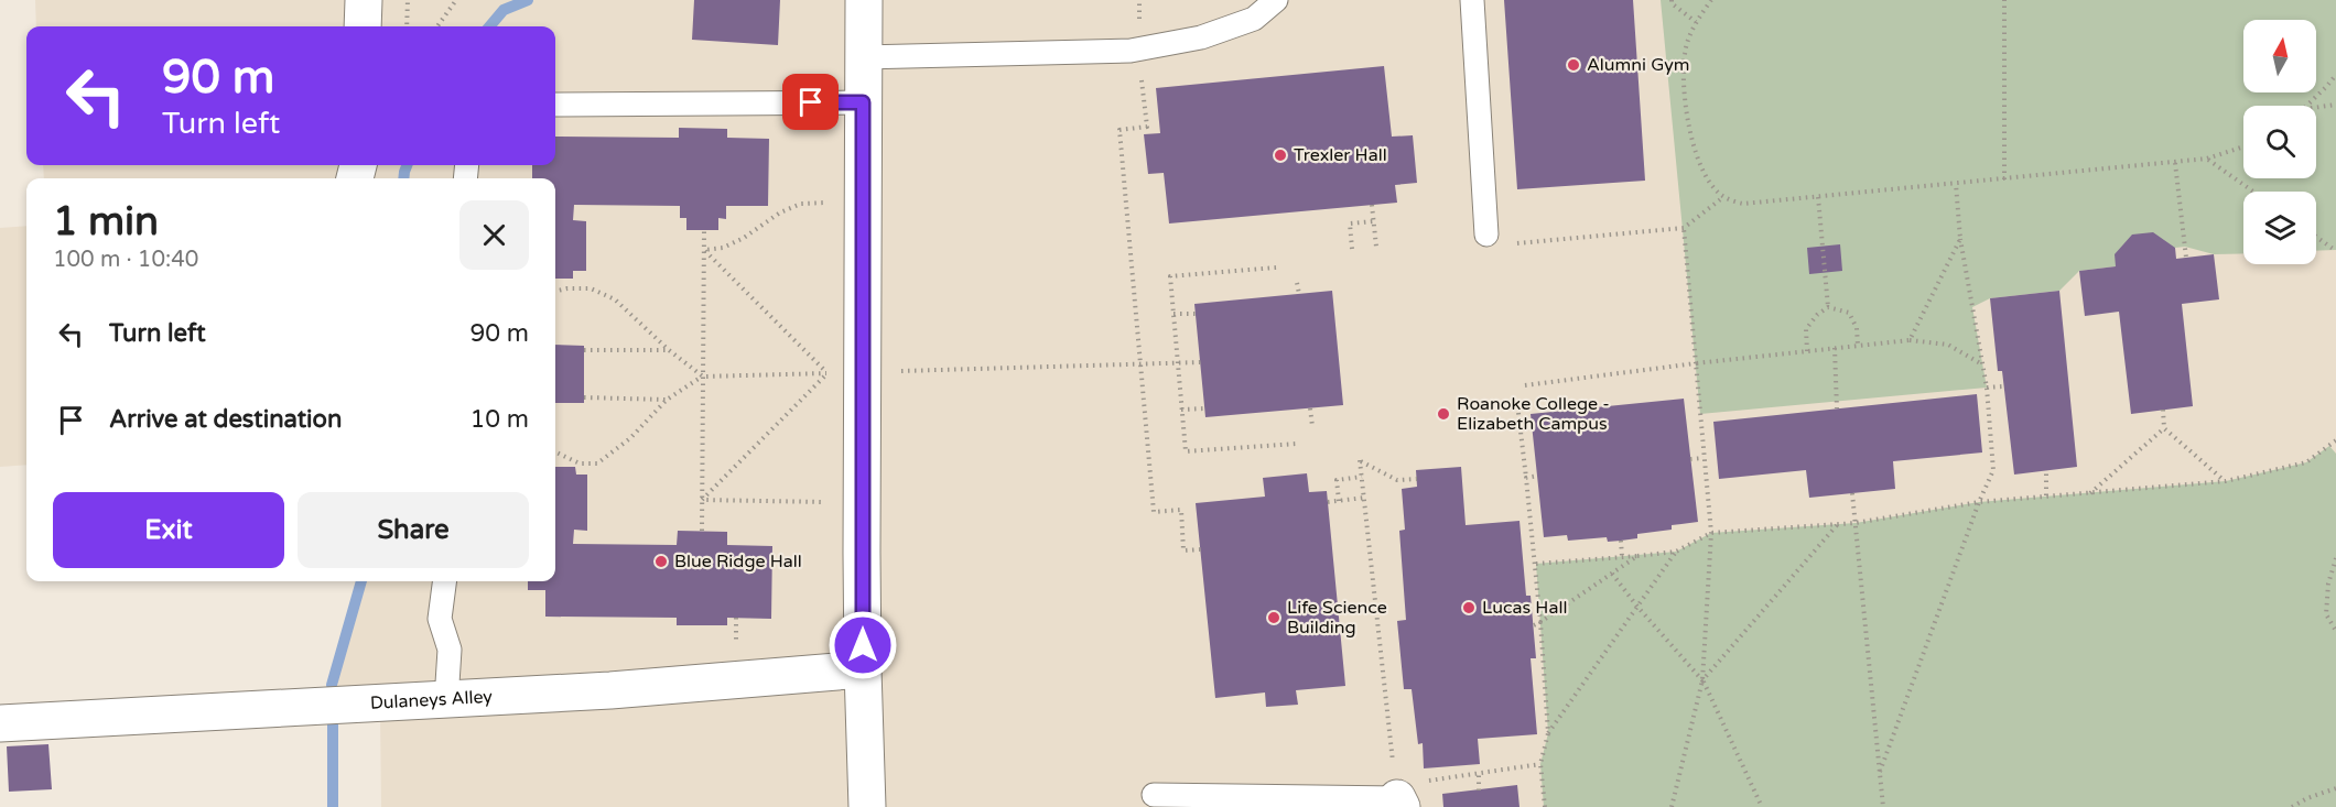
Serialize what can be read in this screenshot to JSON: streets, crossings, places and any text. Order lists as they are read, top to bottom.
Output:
{
  "streets": {
    "street": ["Dulaneys Alley"]
  },
  "places": [
    "Alumni Gym",
    "Trexler Hall",
    "Roanoke College - Elizabeth Campus",
    "Blue Ridge Hall",
    "Lucas Hall",
    "Life Science Building"
  ],
  "north": "top",
  "page": {
    "turn": ["90 m", "Turn left"],
    "heading": ["1 min", "100 m · 10:40"],
    "list": [
      {
        "name": "Turn left",
        "value": "90 m"
      },
      {
        "name": "Arrive at destination",
        "value": "10 m"
      }
    ],
    "buttons": ["Exit", "Share"]
  }
}
